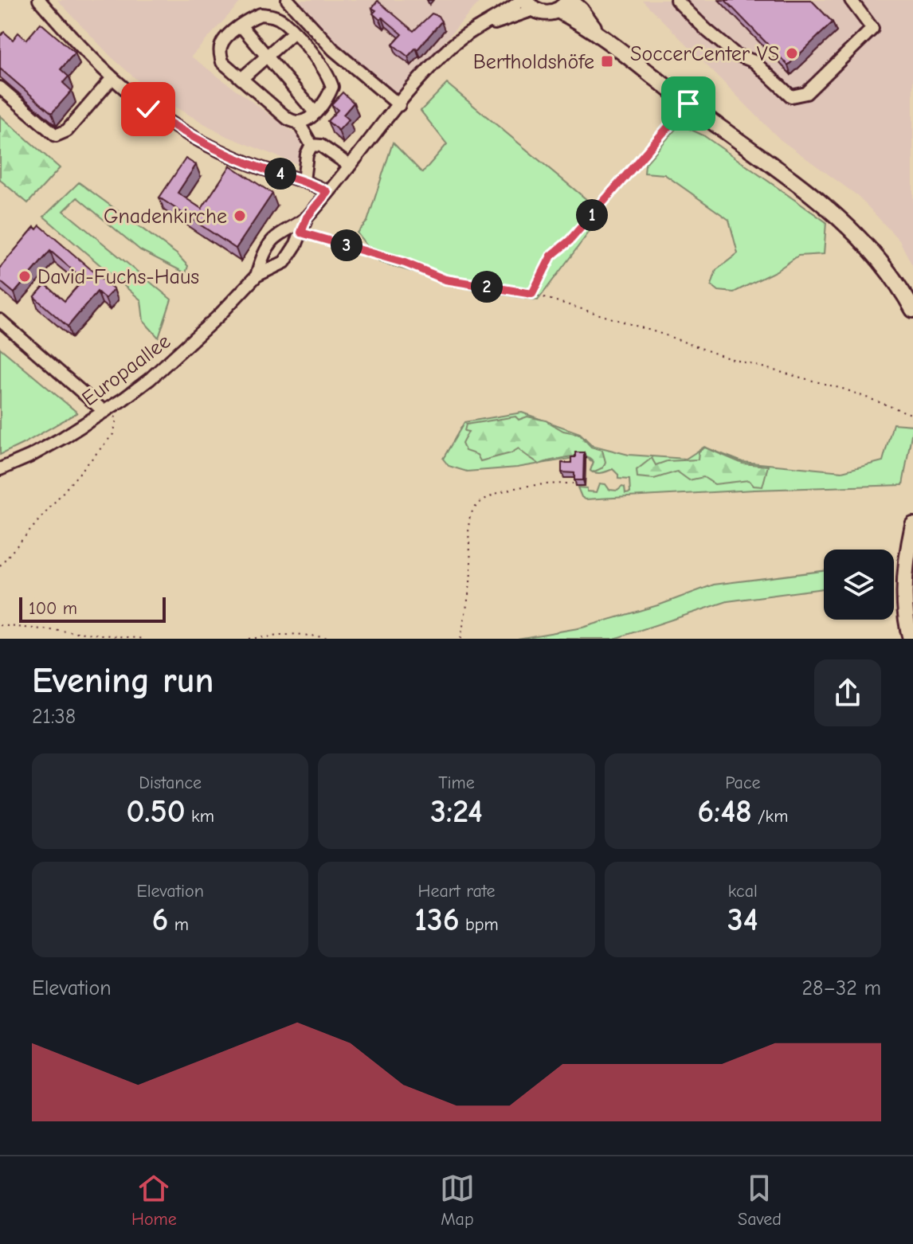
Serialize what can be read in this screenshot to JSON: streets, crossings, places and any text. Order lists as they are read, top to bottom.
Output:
{
  "streets": {
    "street": ["Europaallee"]
  },
  "places": {
    "other": ["SoccerCenter VS", "Gnadenkirche", "David-Fuchs-Haus"],
    "transit": ["Bertholdshöfe"]
  },
  "scale_bar": "100 m",
  "page": {
    "pins": [
      "4",
      "1",
      "3",
      "2"
    ],
    "scale": "100 m",
    "heading": ["Evening run", "21:38"],
    "stats": [
      ["Distance", "0.50 km"],
      ["Time", "3:24"],
      ["Pace", "6:48 /km"],
      ["Elevation", "6 m"],
      ["Heart rate", "136 bpm"],
      ["kcal", "34"]
    ],
    "chart": ["Elevation", "28–32 m"],
    "tabs": ["Home", "Map", "Saved"]
  }
}
